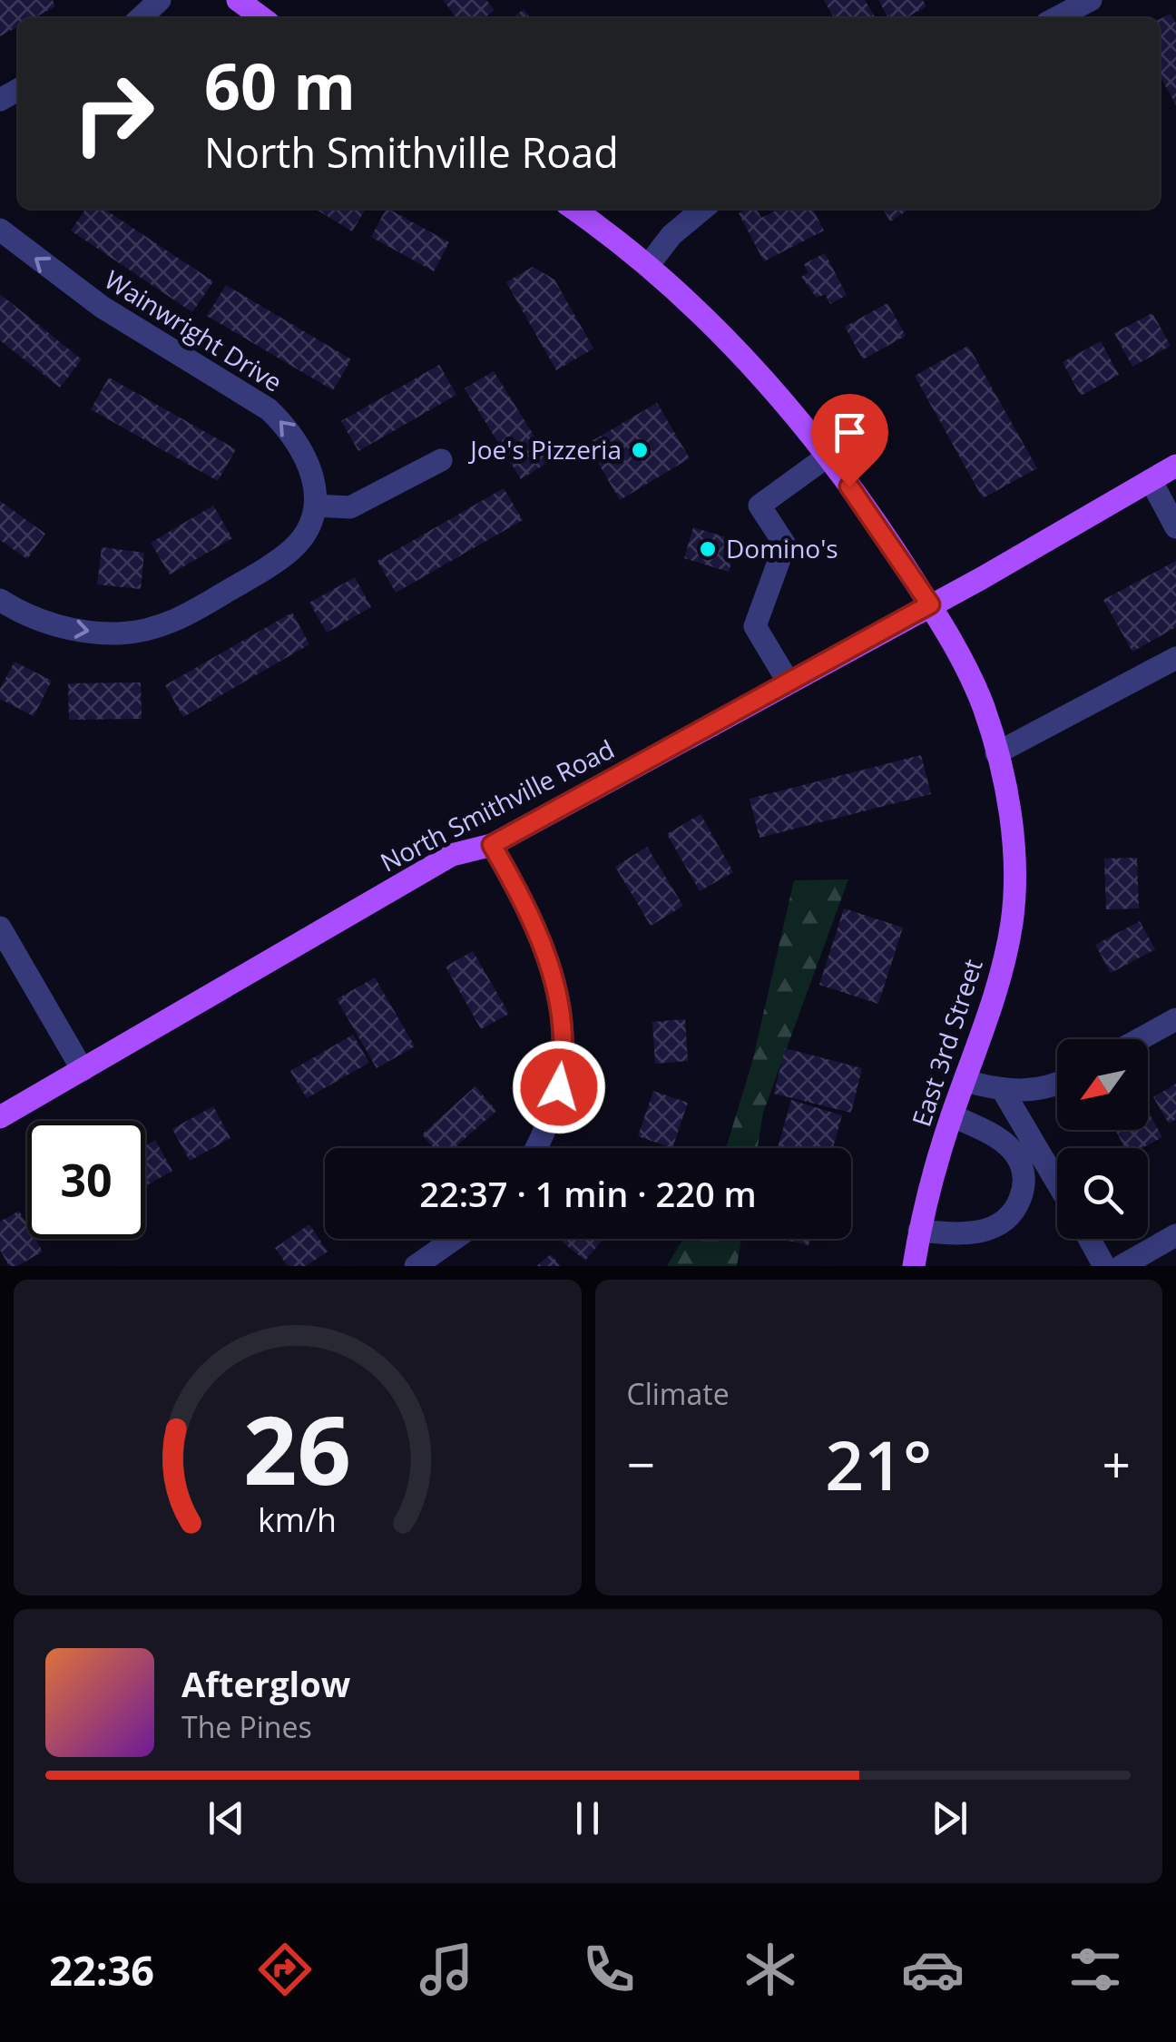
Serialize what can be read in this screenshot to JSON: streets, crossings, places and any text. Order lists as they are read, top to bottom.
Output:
{
  "streets": {
    "main road": ["North Smithville Road", "East 3rd Street"],
    "street": ["Wainwright Drive"]
  },
  "crossings": [
    ["North Smithville Road", "East 3rd Street"]
  ],
  "one_way": ["Wainwright Drive"],
  "places": ["Joe's Pizzeria", "Domino's"],
  "north": "bottom left",
  "page": {
    "turn": ["60 m", "North Smithville Road"],
    "limit": "30",
    "trip": "22:37 · 1 min · 220 m",
    "tile": "Climate",
    "heat": ["−", "21°", "+"],
    "song": ["Afterglow", "The Pines"],
    "tabs": "22:36",
    "gauge": ["26", "km/h"]
  }
}
